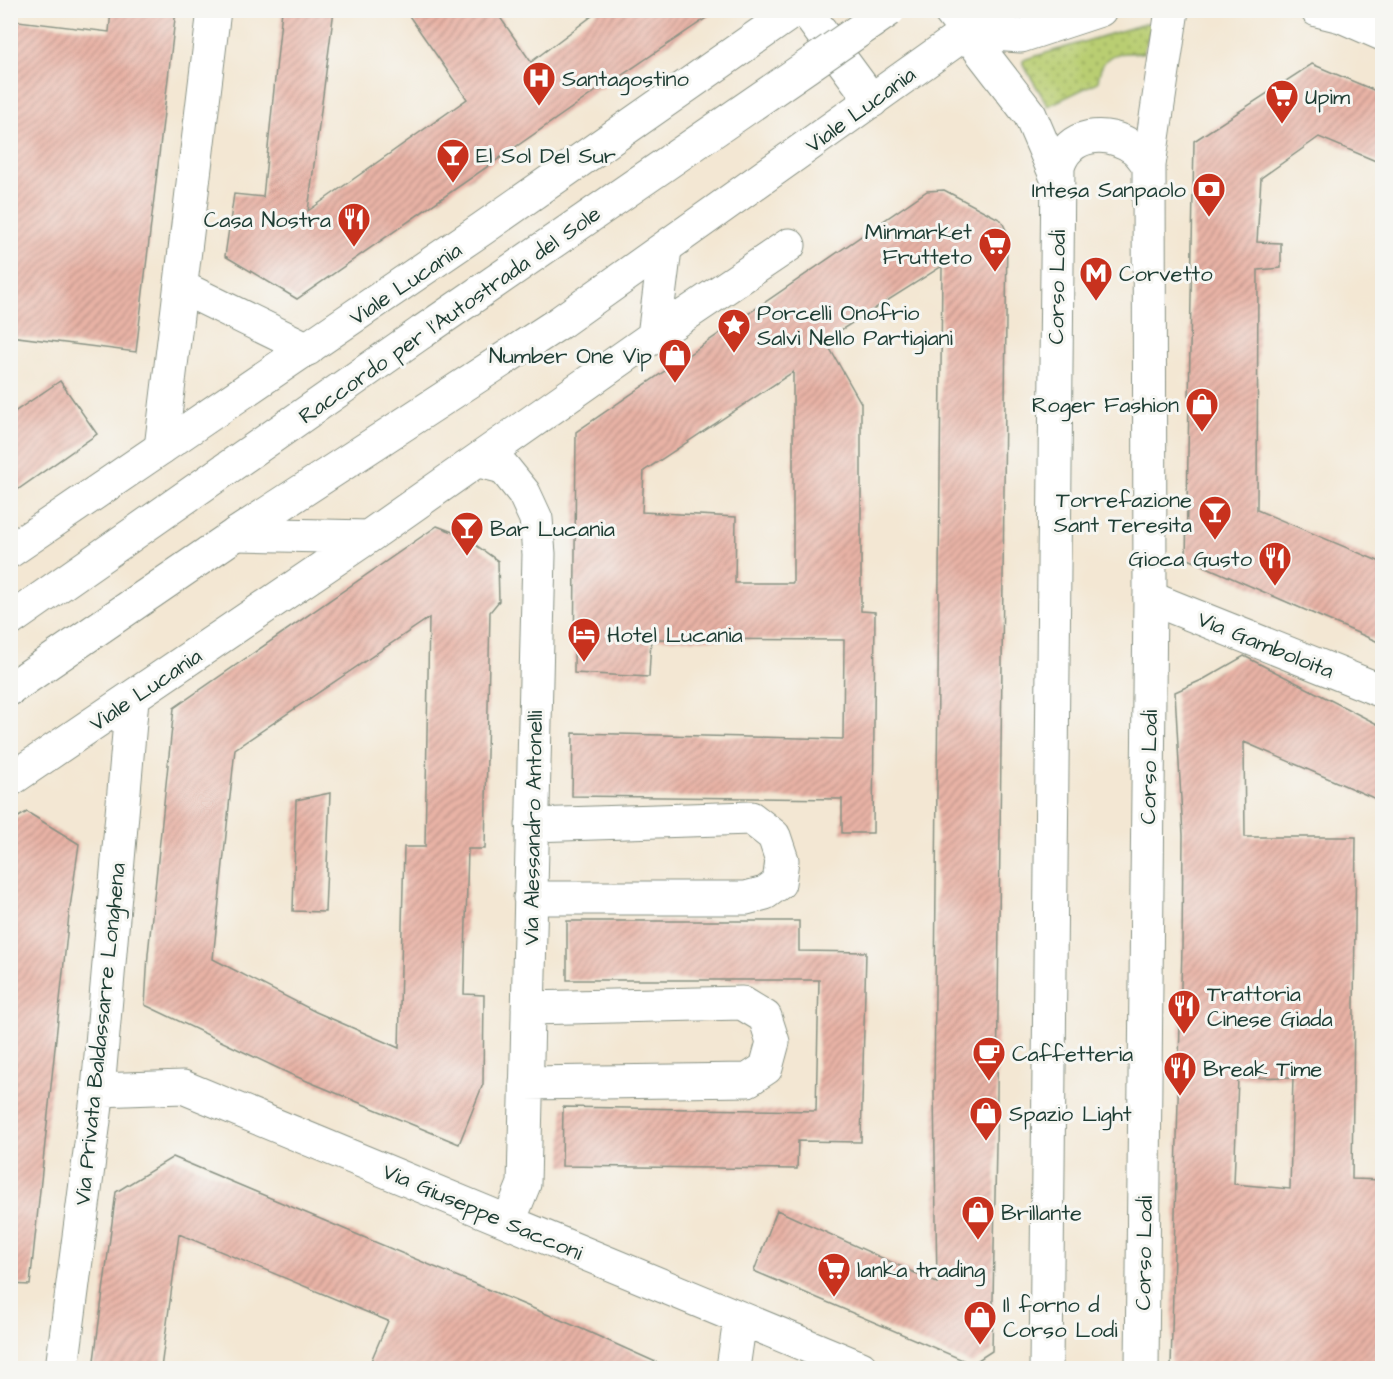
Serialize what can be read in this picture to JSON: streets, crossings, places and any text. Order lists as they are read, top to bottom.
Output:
{
  "streets": {
    "main road": [
      "Viale Lucania",
      "Corso Lodi",
      "Raccordo per l'Autostrada del Sole",
      "Via Gamboloita",
      "Via Alessandro Antonelli",
      "Via Privata Baldassarre Longhena",
      "Via Giuseppe Sacconi"
    ]
  },
  "crossings": [
    ["Viale Lucania", "Via Alessandro Antonelli"],
    ["Viale Lucania", "Via Privata Baldassarre Longhena"],
    ["Corso Lodi", "Via Gamboloita"],
    ["Via Alessandro Antonelli", "Via Giuseppe Sacconi"],
    ["Via Privata Baldassarre Longhena", "Via Giuseppe Sacconi"]
  ],
  "places": {
    "hospital": ["Santagostino"],
    "supermarket": ["Upim", "Minmarket Frutteto", "lanka trading"],
    "bar": ["El Sol Del Sur", "Torrefazione Sant Teresita", "Bar Lucania"],
    "bank": ["Intesa Sanpaolo"],
    "restaurant": [
      "Casa Nostra",
      "Gioca Gusto",
      "Trattoria Cinese Giada",
      "Break Time"
    ],
    "metro station": ["Corvetto"],
    "place": ["Porcelli Onofrio Salvi Nello Partigiani"],
    "shop": [
      "Number One Vip",
      "Roger Fashion",
      "Spazio Light",
      "Brillante",
      "Il forno d Corso Lodi"
    ],
    "hotel": ["Hotel Lucania"],
    "cafe": ["Caffetteria"]
  }
}
